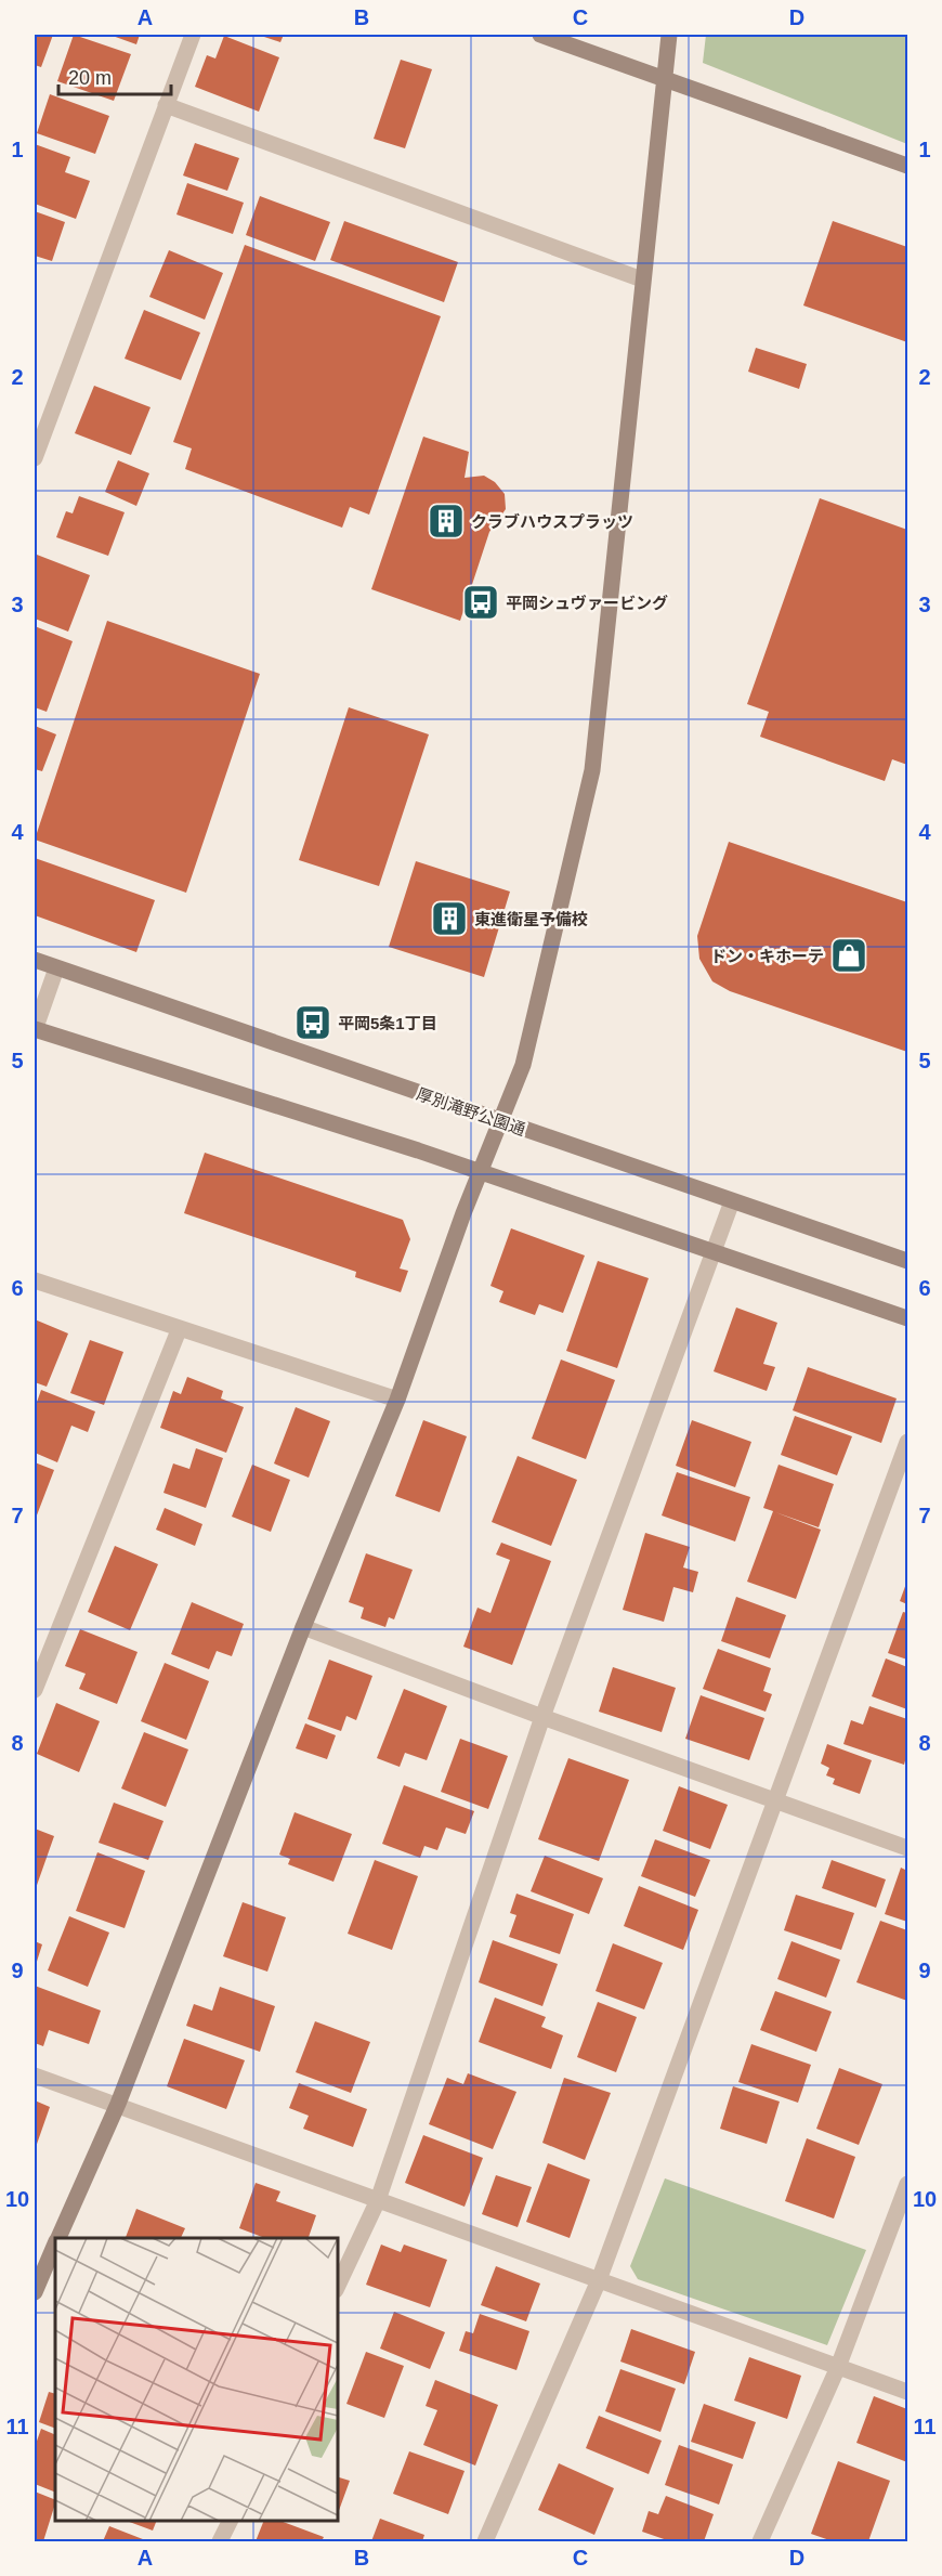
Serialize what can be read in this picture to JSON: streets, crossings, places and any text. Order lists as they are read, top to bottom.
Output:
{
  "streets": {
    "street": ["厚別滝野公園通"]
  },
  "places": {
    "building": ["クラブハウスプラッツ", "東進衛星予備校"],
    "bus stop": ["平岡シュヴァービング", "平岡5条1丁目"],
    "shop": ["ドン・キホーテ"]
  },
  "scale_bar": "20 m",
  "grid": {
    "columns": [
      "A",
      "B",
      "C",
      "D"
    ],
    "rows": [
      "1",
      "2",
      "3",
      "4",
      "5",
      "6",
      "7",
      "8",
      "9",
      "10",
      "11"
    ]
  }
}
